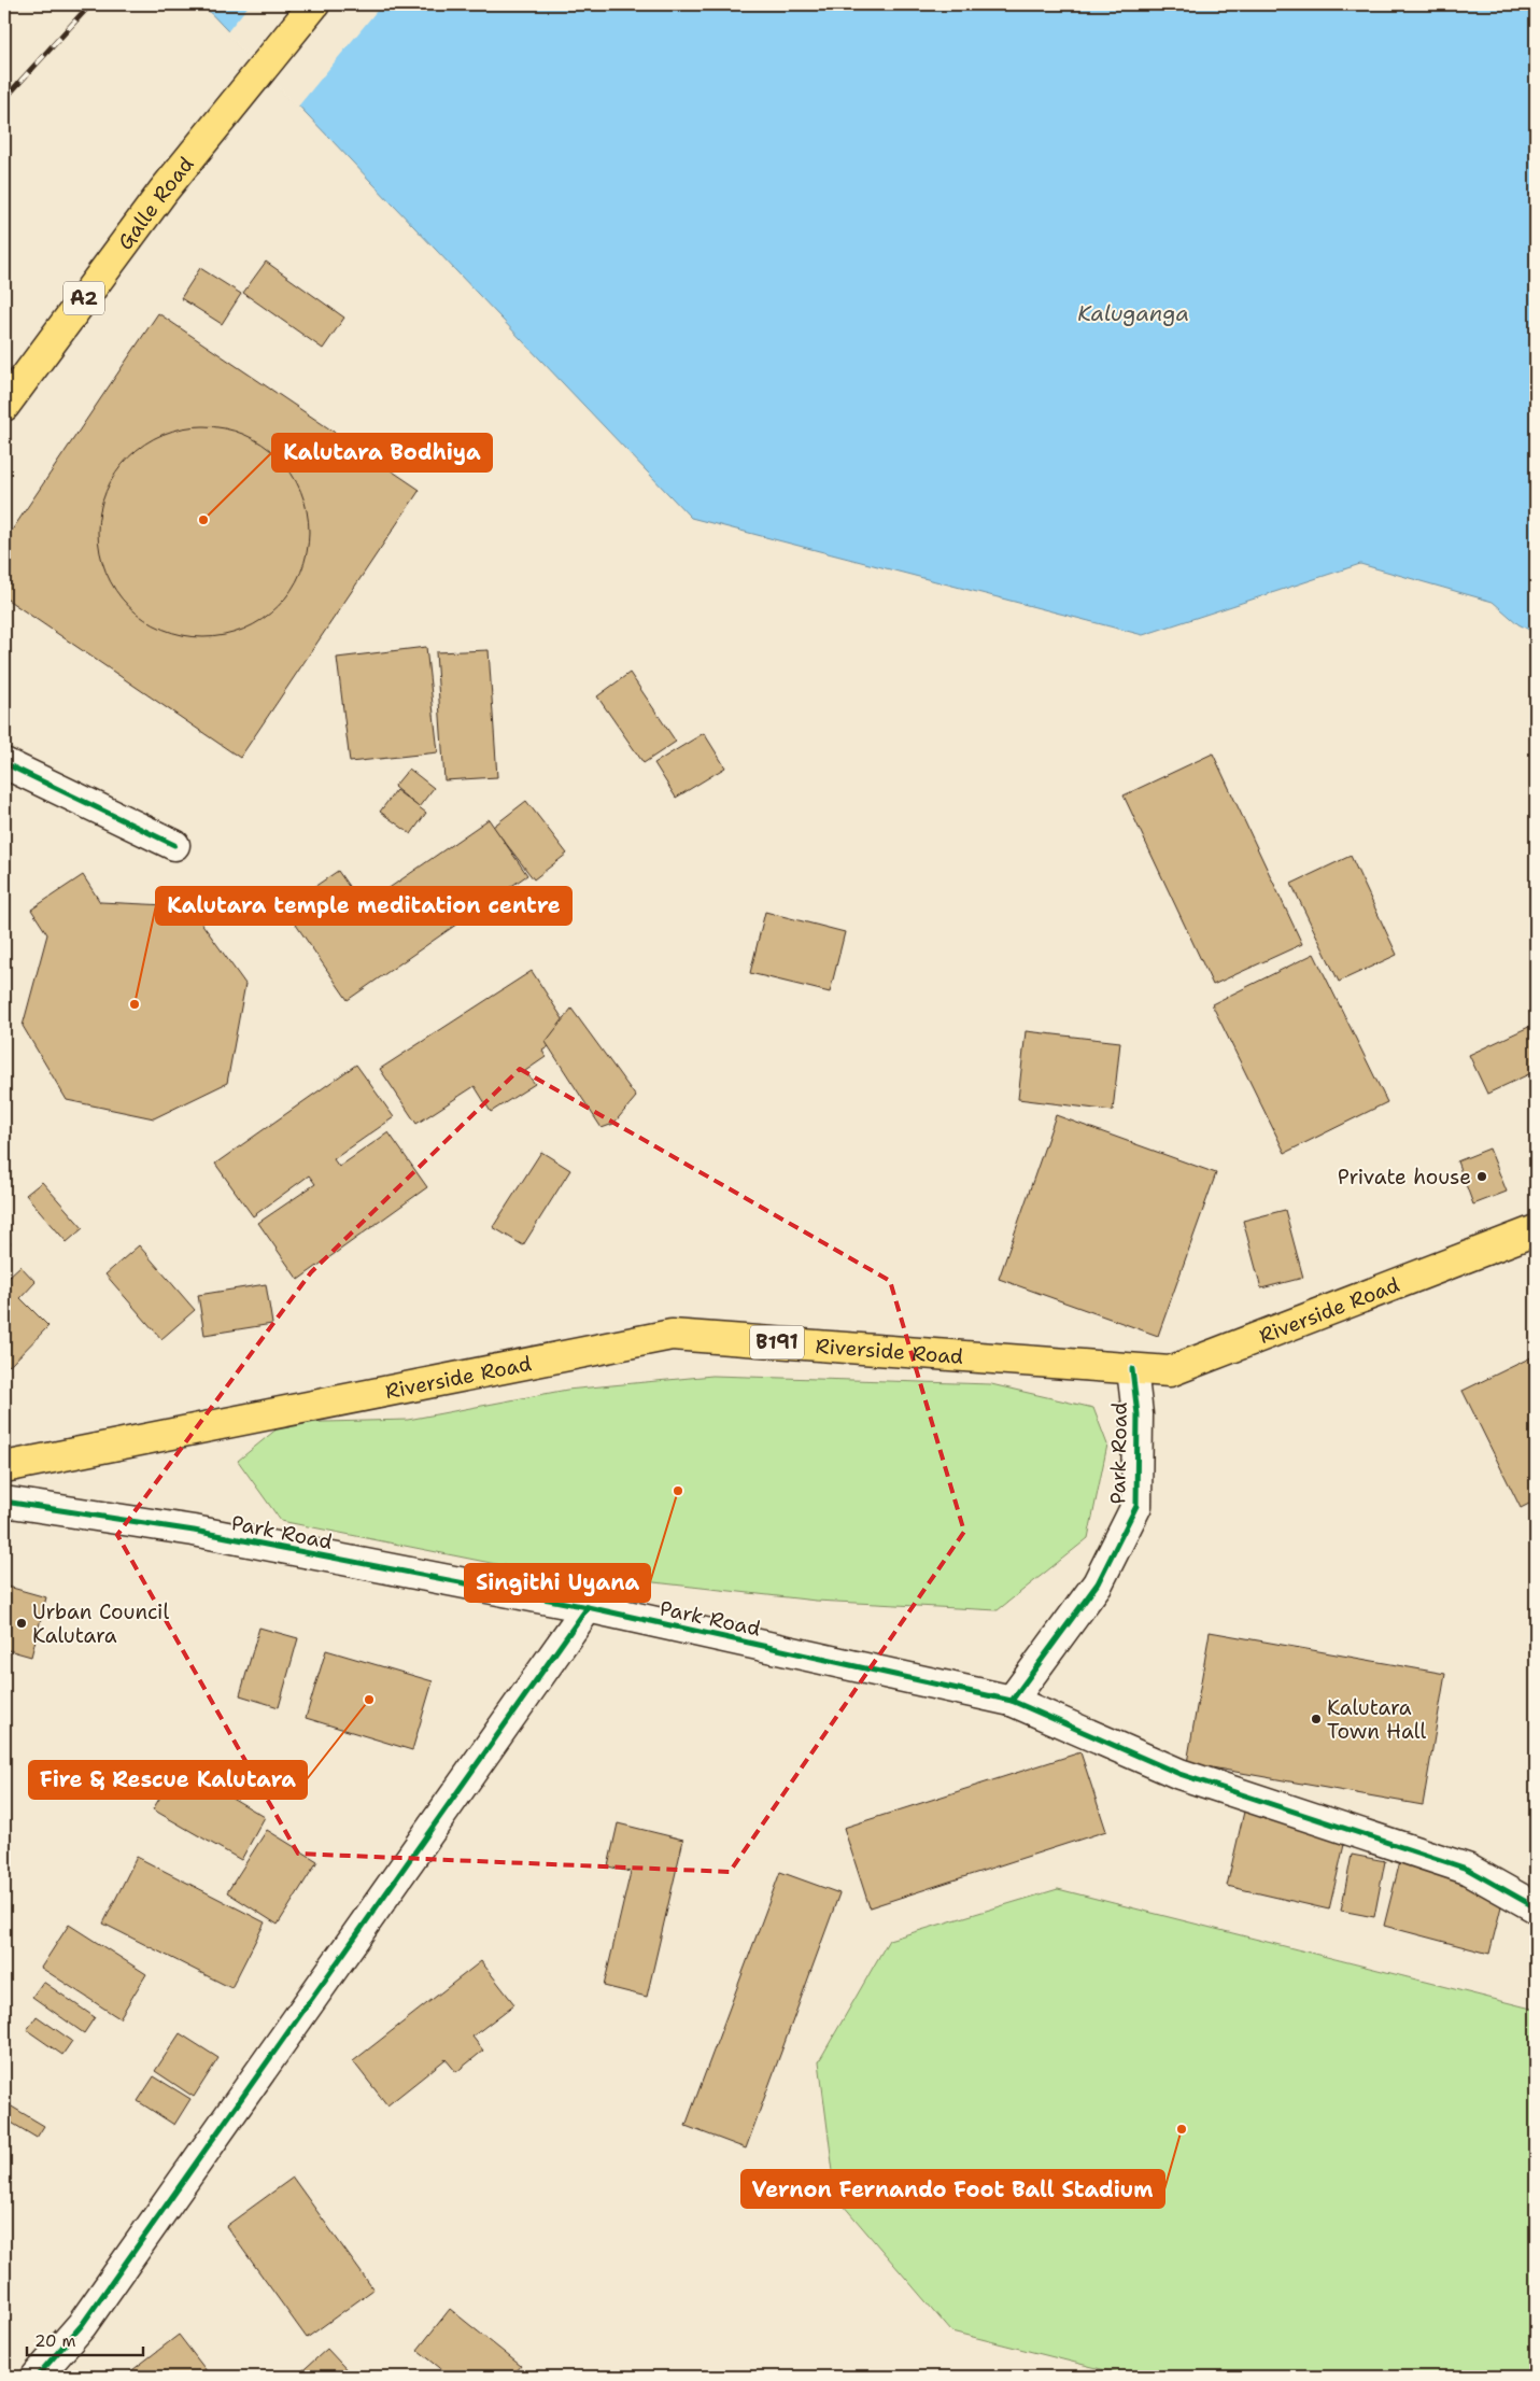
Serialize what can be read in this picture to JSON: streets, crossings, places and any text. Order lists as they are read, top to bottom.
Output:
{
  "streets": {
    "main road": [
      "Galle Road",
      "A2",
      "Riverside Road",
      "B191"
    ],
    "street": ["Park Road"]
  },
  "crossings": [
    ["Riverside Road", "Park Road"]
  ],
  "water": ["Kaluganga"],
  "places": [
    "Kalutara Bodhiya",
    "Kalutara temple meditation centre",
    "Private house",
    "Singithi Uyana",
    "Urban Council Kalutara",
    "Fire & Rescue Kalutara",
    "Kalutara Town Hall",
    "Vernon Fernando Foot Ball Stadium"
  ],
  "scale_bar": "20 m"
}
